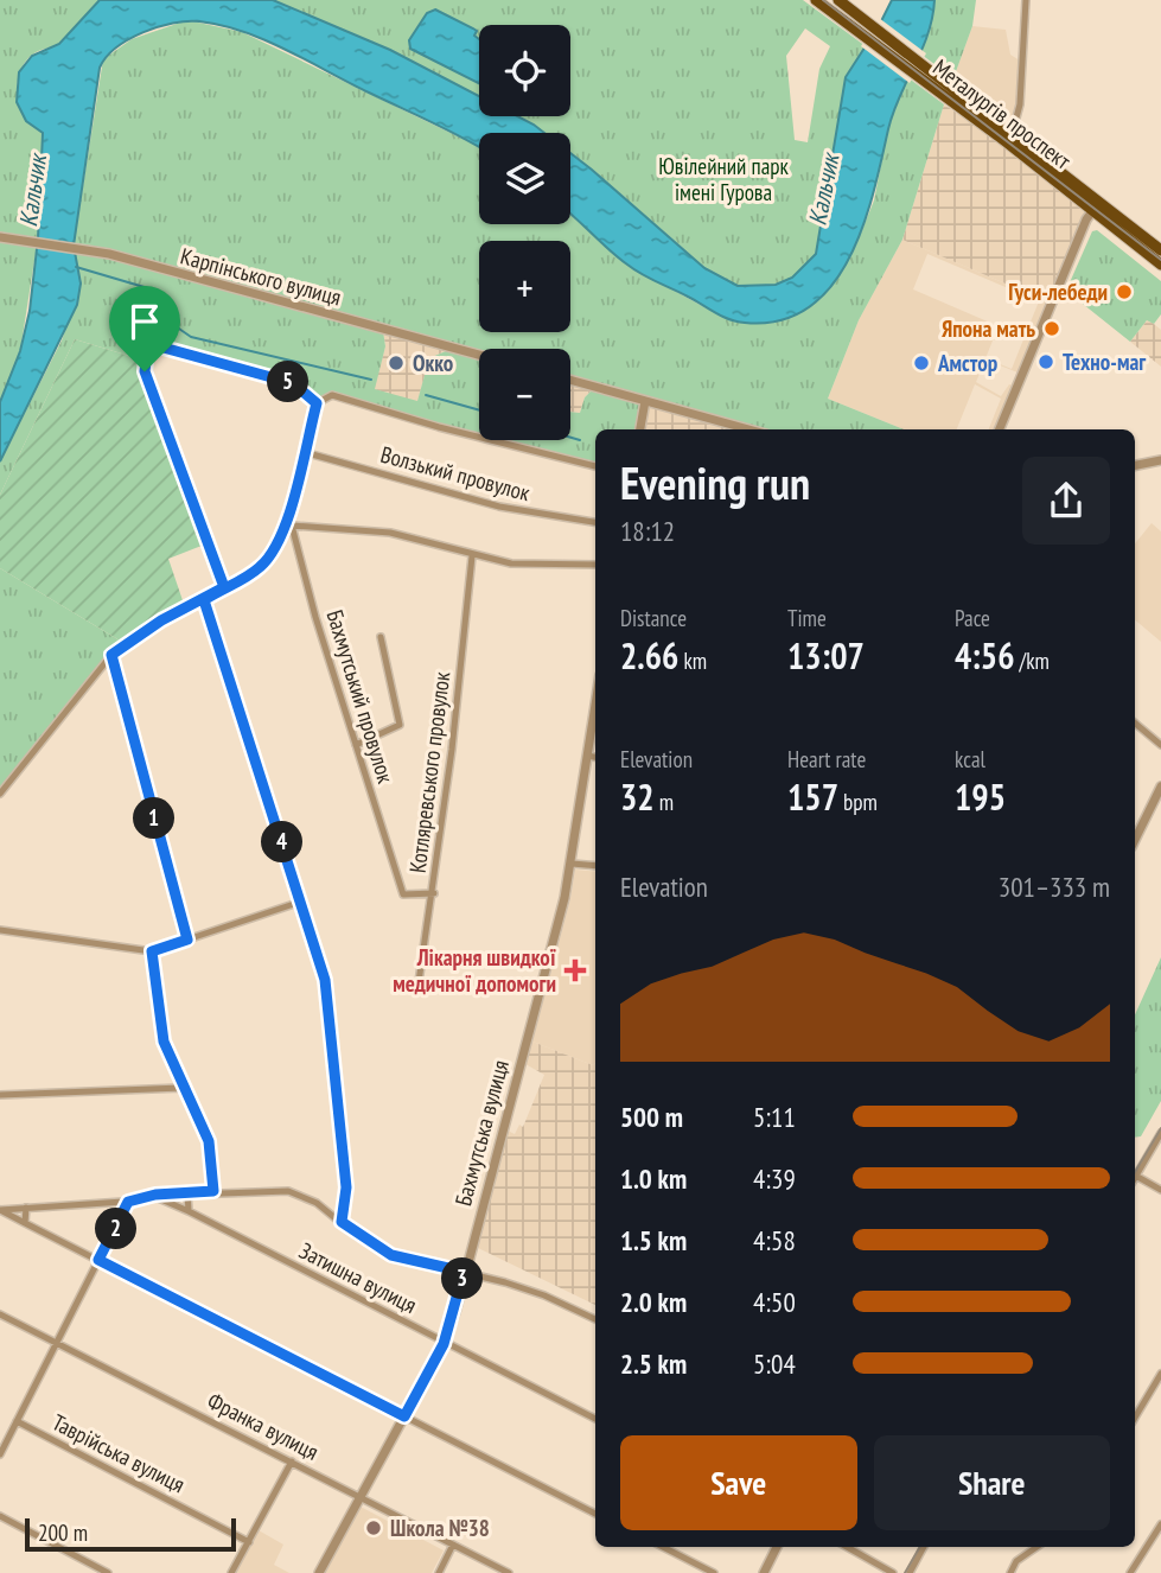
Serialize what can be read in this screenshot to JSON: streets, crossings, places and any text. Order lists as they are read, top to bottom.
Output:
{
  "streets": {
    "main road": ["Металургів проспект"],
    "street": [
      "Карпінського вулиця",
      "Волзький провулок",
      "Бахмутський провулок",
      "Котляревського провулок",
      "Бахмутська вулиця",
      "Затишна вулиця",
      "Франка вулиця",
      "Таврійська вулиця"
    ]
  },
  "crossings": [
    ["Бахмутський провулок", "Котляревського провулок"],
    ["Бахмутська вулиця", "Затишна вулиця"],
    ["Бахмутська вулиця", "Франка вулиця"]
  ],
  "water": ["Кальчик"],
  "parks": ["Ювілейний парк імені Гурова"],
  "places": {
    "other": [
      "Гуси-лебеди",
      "Япона мать",
      "Техно-маг",
      "Окко",
      "Амстор",
      "Школа №38"
    ],
    "health": ["Лікарня швидкої медичної допомоги"]
  },
  "scale_bar": "200 m",
  "page": {
    "map_buttons": ["+", "−"],
    "pins": [
      "5",
      "1",
      "4",
      "2",
      "3"
    ],
    "heading": ["Evening run", "18:12"],
    "stats": [
      ["Distance", "2.66 km"],
      ["Time", "13:07"],
      ["Pace", "4:56 /km"],
      ["Elevation", "32 m"],
      ["Heart rate", "157 bpm"],
      ["kcal", "195"]
    ],
    "chart": ["Elevation", "301–333 m"],
    "list": [
      {
        "name": "500 m",
        "note": "5:11"
      },
      {
        "name": "1.0 km",
        "note": "4:39"
      },
      {
        "name": "1.5 km",
        "note": "4:58"
      },
      {
        "name": "2.0 km",
        "note": "4:50"
      },
      {
        "name": "2.5 km",
        "note": "5:04"
      }
    ],
    "buttons": ["Save", "Share"],
    "scale": "200 m"
  }
}
